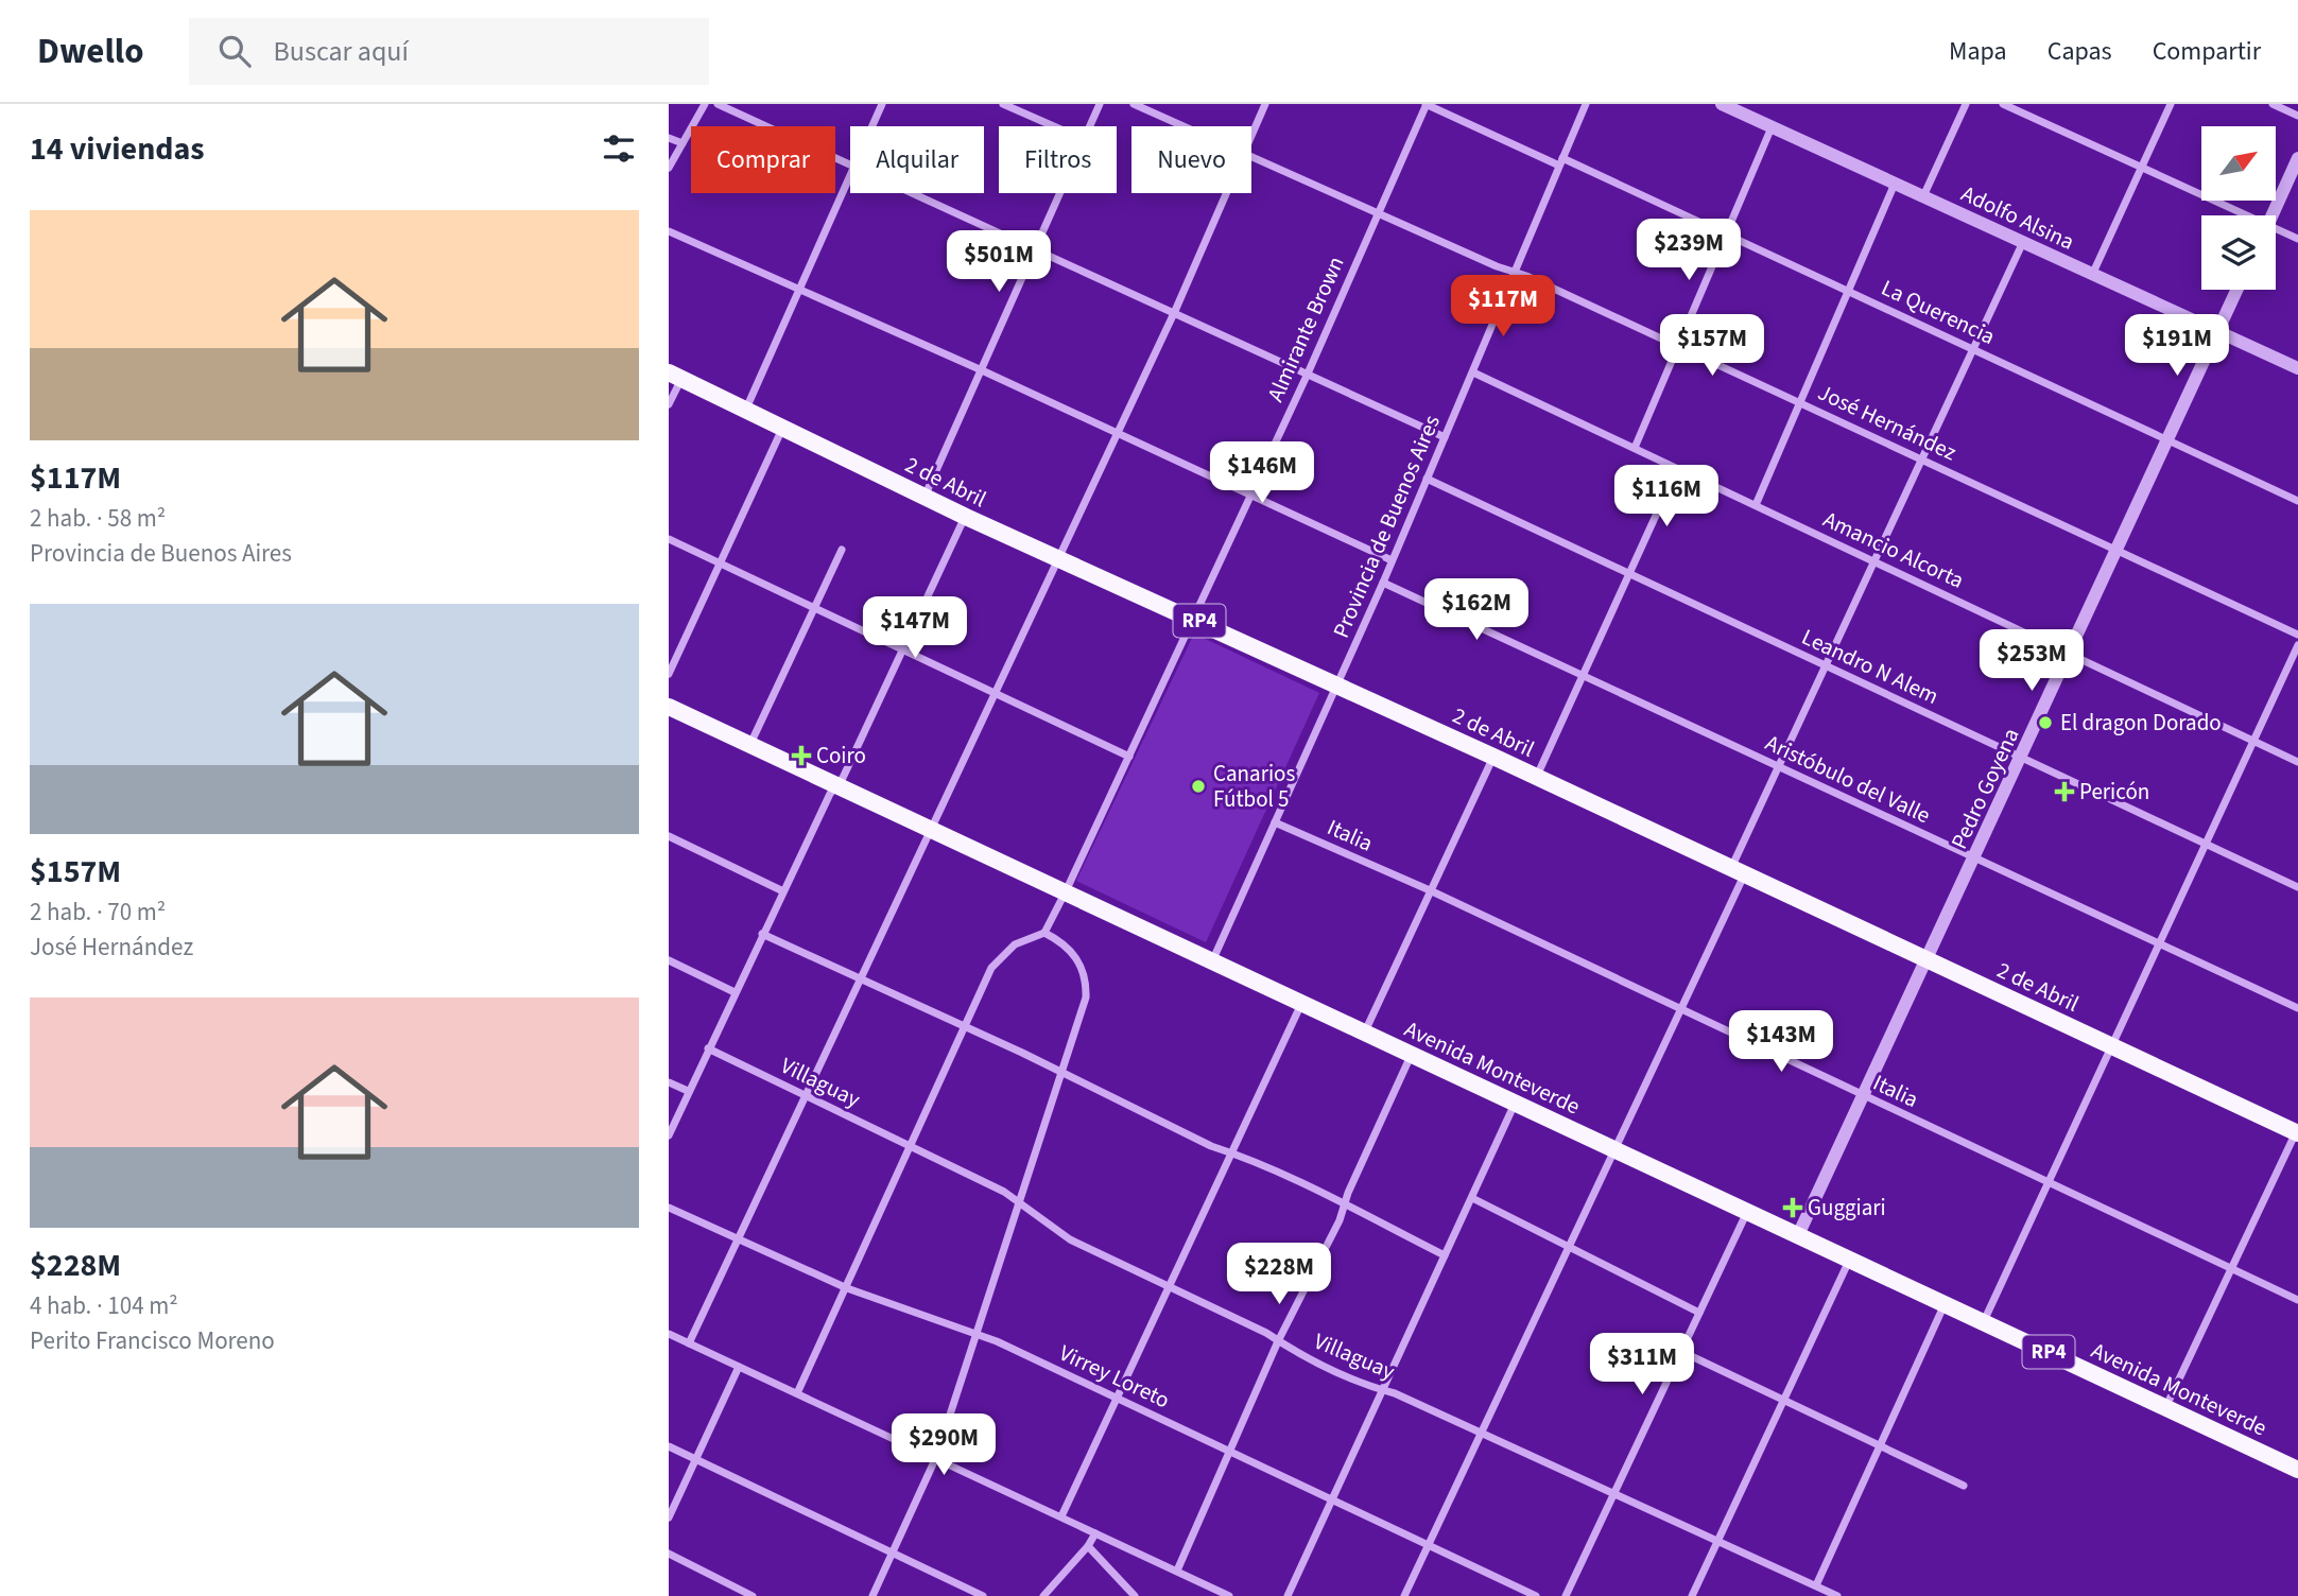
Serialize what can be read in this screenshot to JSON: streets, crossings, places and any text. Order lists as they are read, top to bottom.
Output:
{
  "streets": {
    "main road": ["2 de Abril", "RP4", "Avenida Monteverde"],
    "street": [
      "Adolfo Alsina",
      "La Querencia",
      "Almirante Brown",
      "José Hernández",
      "Provincia de Buenos Aires",
      "Amancio Alcorta",
      "Leandro N Alem",
      "Aristóbulo del Valle",
      "Pedro Goyena",
      "Italia",
      "Villaguay",
      "Virrey Loreto"
    ]
  },
  "crossings": [
    ["Adolfo Alsina", "Pedro Goyena"],
    ["La Querencia", "Almirante Brown"],
    ["La Querencia", "Provincia de Buenos Aires"],
    ["La Querencia", "Pedro Goyena"],
    ["Almirante Brown", "José Hernández"],
    ["Almirante Brown", "2 de Abril"],
    ["Almirante Brown", "Avenida Monteverde"],
    ["José Hernández", "Provincia de Buenos Aires"],
    ["José Hernández", "Pedro Goyena"],
    ["2 de Abril", "Provincia de Buenos Aires"],
    ["2 de Abril", "Pedro Goyena"],
    ["Provincia de Buenos Aires", "Amancio Alcorta"],
    ["Provincia de Buenos Aires", "Leandro N Alem"],
    ["Provincia de Buenos Aires", "Aristóbulo del Valle"],
    ["Provincia de Buenos Aires", "Italia"],
    ["Provincia de Buenos Aires", "Avenida Monteverde"],
    ["Amancio Alcorta", "Pedro Goyena"],
    ["Leandro N Alem", "Pedro Goyena"],
    ["Aristóbulo del Valle", "Pedro Goyena"],
    ["Pedro Goyena", "Italia"],
    ["Pedro Goyena", "Avenida Monteverde"]
  ],
  "places": {
    "other": ["El dragon Dorado", "Canarios Fútbol 5"],
    "health": ["Coiro", "Pericón", "Guggiari"]
  },
  "north": "top right",
  "page": {
    "header": "Dwello",
    "search": "Buscar aquí",
    "nav": ["Mapa", "Capas", "Compartir"],
    "heading": "14 viviendas",
    "chip": [
      "Comprar",
      "Alquilar",
      "Filtros",
      "Nuevo"
    ],
    "list": [
      {
        "name": "$117M",
        "note": "2 hab. · 58 m² · Provincia de Buenos Aires"
      },
      {
        "name": "$157M",
        "note": "2 hab. · 70 m² · José Hernández"
      },
      {
        "name": "$228M",
        "note": "4 hab. · 104 m² · Perito Francisco Moreno"
      }
    ],
    "price": [
      "$239M",
      "$501M",
      "$117M",
      "$157M",
      "$191M",
      "$146M",
      "$116M",
      "$162M",
      "$147M",
      "$253M",
      "$143M",
      "$228M",
      "$311M",
      "$290M"
    ]
  }
}
